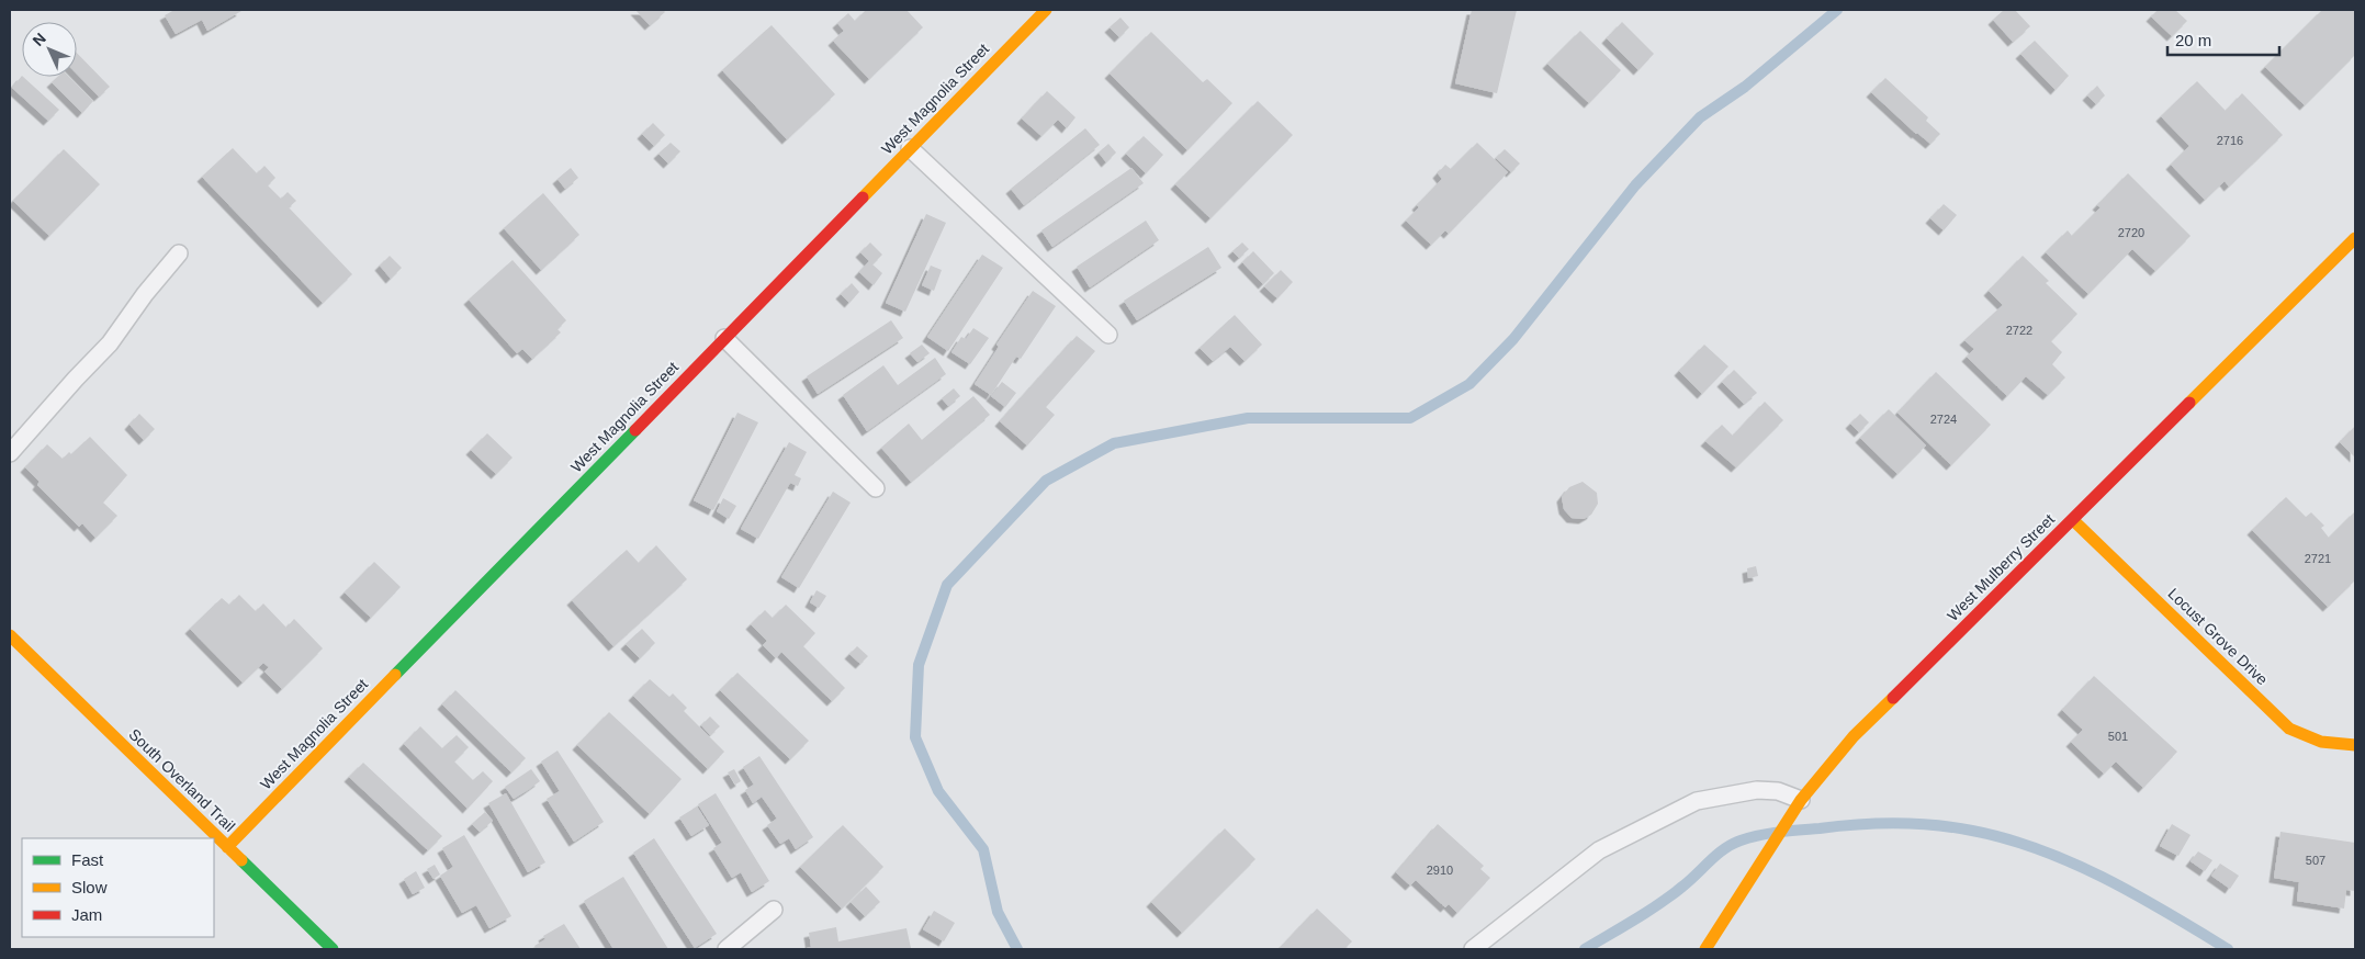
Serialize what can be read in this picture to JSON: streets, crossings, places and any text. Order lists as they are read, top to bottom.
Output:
{
  "streets": {
    "street": [
      "West Magnolia Street",
      "West Mulberry Street",
      "Locust Grove Drive",
      "South Overland Trail"
    ]
  },
  "crossings": [
    ["West Magnolia Street", "South Overland Trail"],
    ["West Mulberry Street", "Locust Grove Drive"]
  ],
  "house_numbers": [
    "2716",
    "2720",
    "2722",
    "2724",
    "2721",
    "501",
    "507",
    "2910"
  ],
  "legend": ["Fast", "Slow", "Jam"],
  "scale_bar": "20 m",
  "north": "top left"
}
